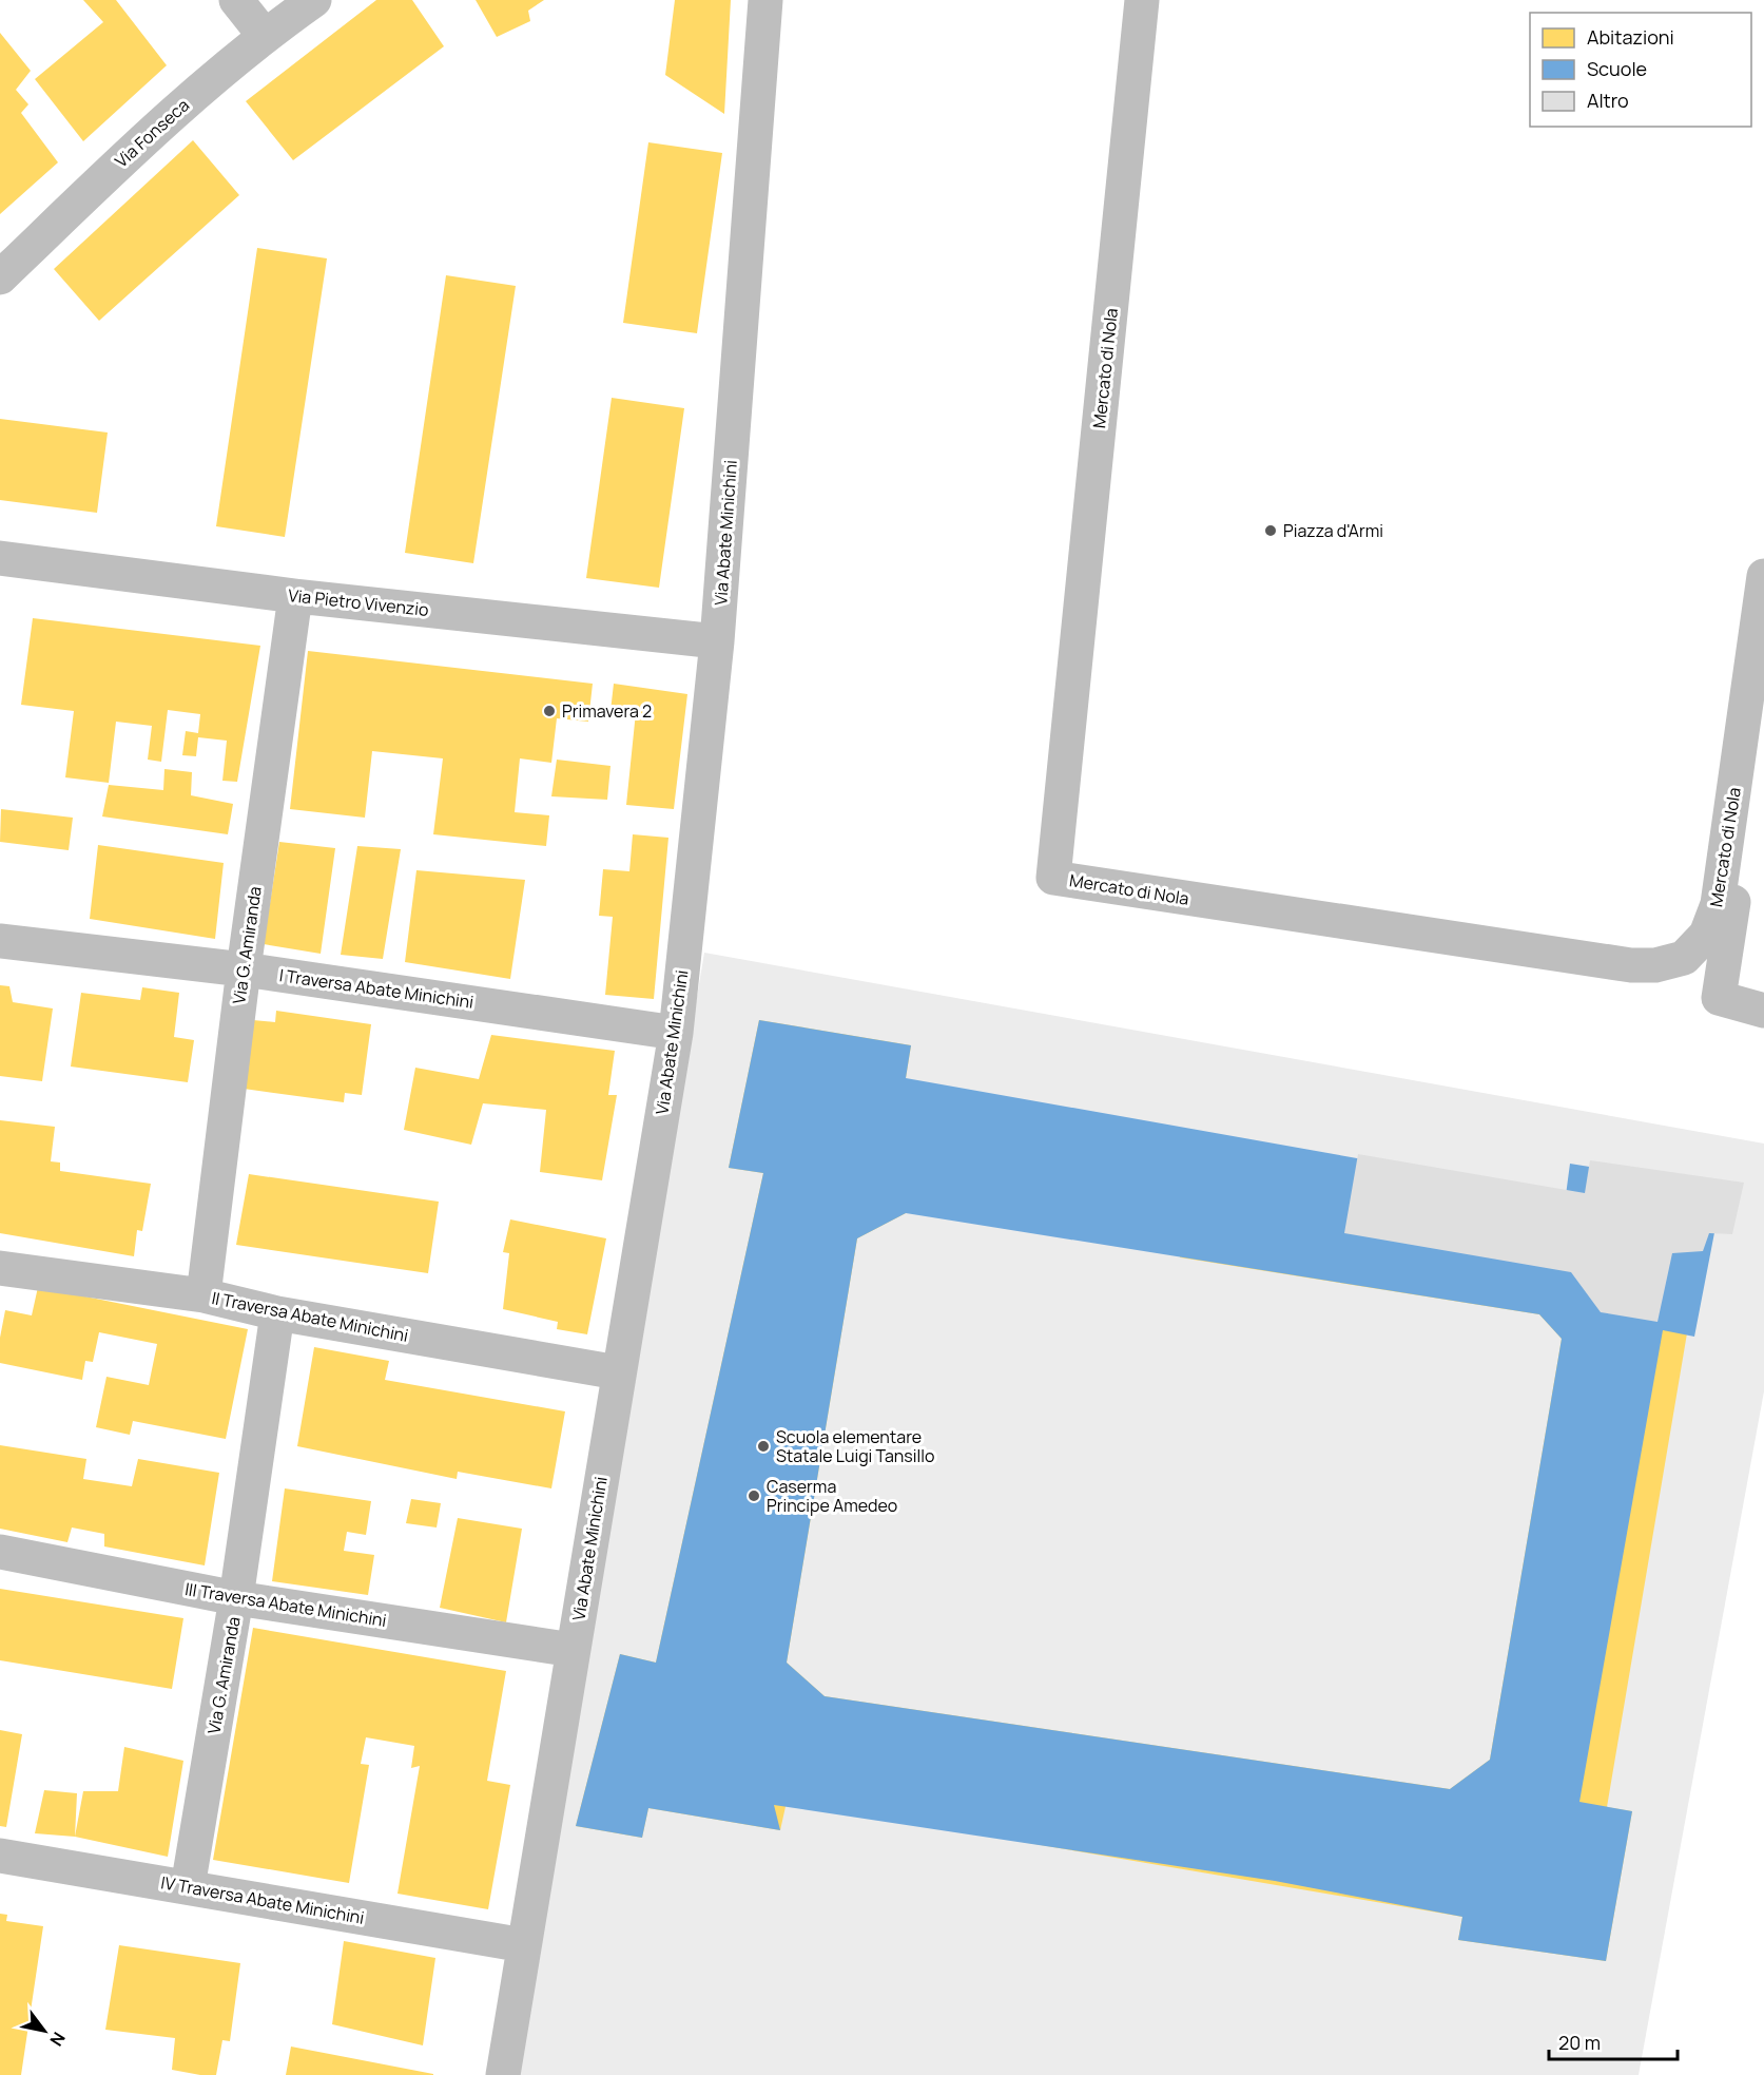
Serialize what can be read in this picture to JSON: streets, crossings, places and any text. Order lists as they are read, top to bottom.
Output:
{
  "streets": {
    "street": [
      "Via Fonseca",
      "Mercato di Nola",
      "Via Abate Minichini",
      "Via Pietro Vivenzio",
      "Via G. Amiranda",
      "I Traversa Abate Minichini",
      "II Traversa Abate Minichini",
      "III Traversa Abate Minichini",
      "IV Traversa Abate Minichini"
    ]
  },
  "crossings": [
    ["Via Abate Minichini", "Via Pietro Vivenzio"],
    ["Via Abate Minichini", "I Traversa Abate Minichini"],
    ["Via Abate Minichini", "II Traversa Abate Minichini"],
    ["Via Abate Minichini", "III Traversa Abate Minichini"],
    ["Via Abate Minichini", "IV Traversa Abate Minichini"],
    ["Via Pietro Vivenzio", "Via G. Amiranda"],
    ["Via G. Amiranda", "I Traversa Abate Minichini"],
    ["Via G. Amiranda", "II Traversa Abate Minichini"],
    ["Via G. Amiranda", "III Traversa Abate Minichini"],
    ["Via G. Amiranda", "IV Traversa Abate Minichini"]
  ],
  "places": [
    "Piazza d'Armi",
    "Primavera 2",
    "Scuola elementare Statale Luigi Tansillo",
    "Caserma Principe Amedeo"
  ],
  "legend": ["Abitazioni", "Scuole", "Altro"],
  "scale_bar": "20 m",
  "north": "bottom right"
}
